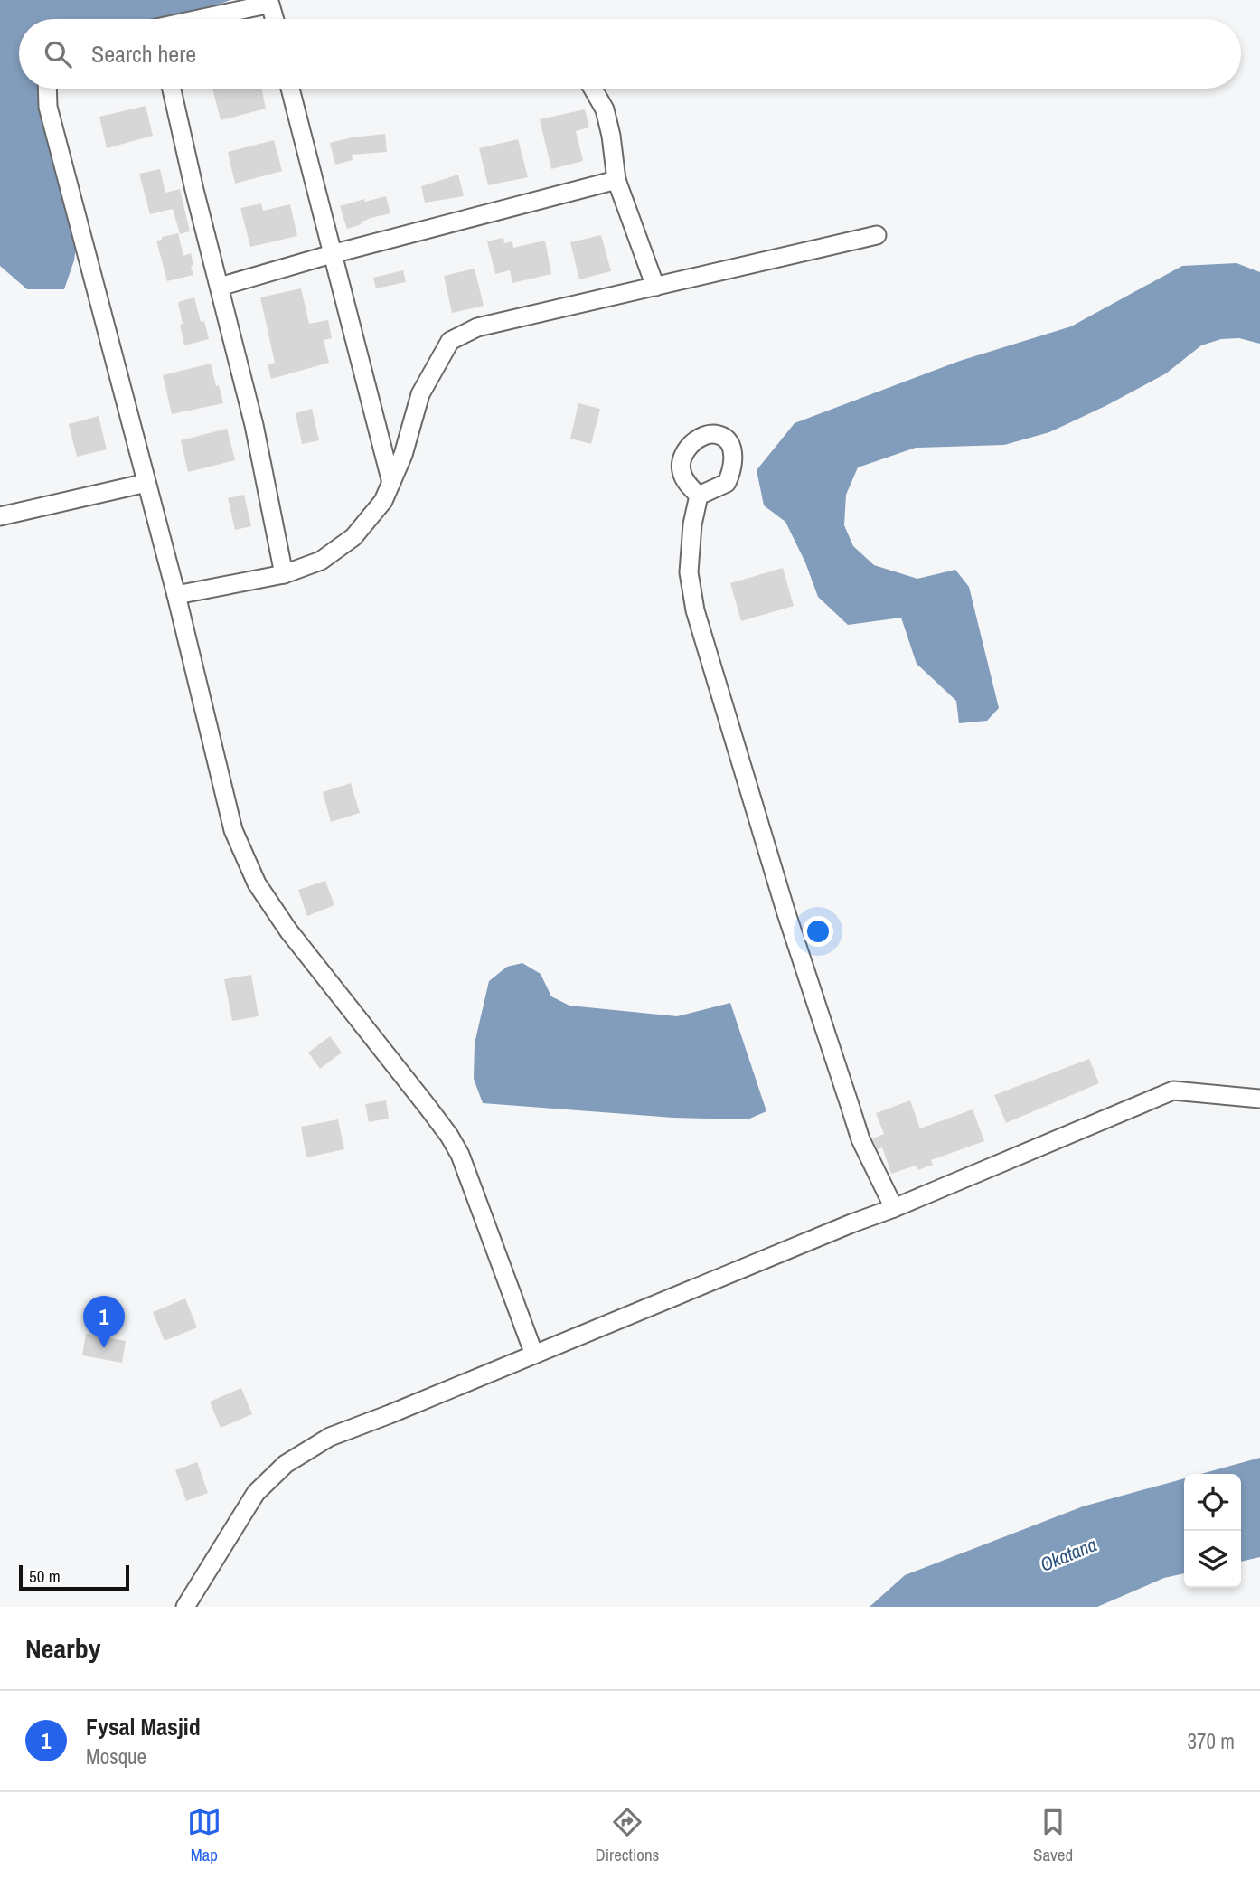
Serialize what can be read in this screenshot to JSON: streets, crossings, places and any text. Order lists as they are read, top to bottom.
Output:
{
  "water": ["Okatana"],
  "scale_bar": "50 m",
  "page": {
    "search": "Search here",
    "pins": "1",
    "scale": "50 m",
    "heading": "Nearby",
    "list": [
      {
        "mark": "1",
        "name": "Fysal Masjid",
        "note": "Mosque",
        "value": "370 m"
      }
    ],
    "nav": ["Map", "Directions", "Saved"]
  }
}
